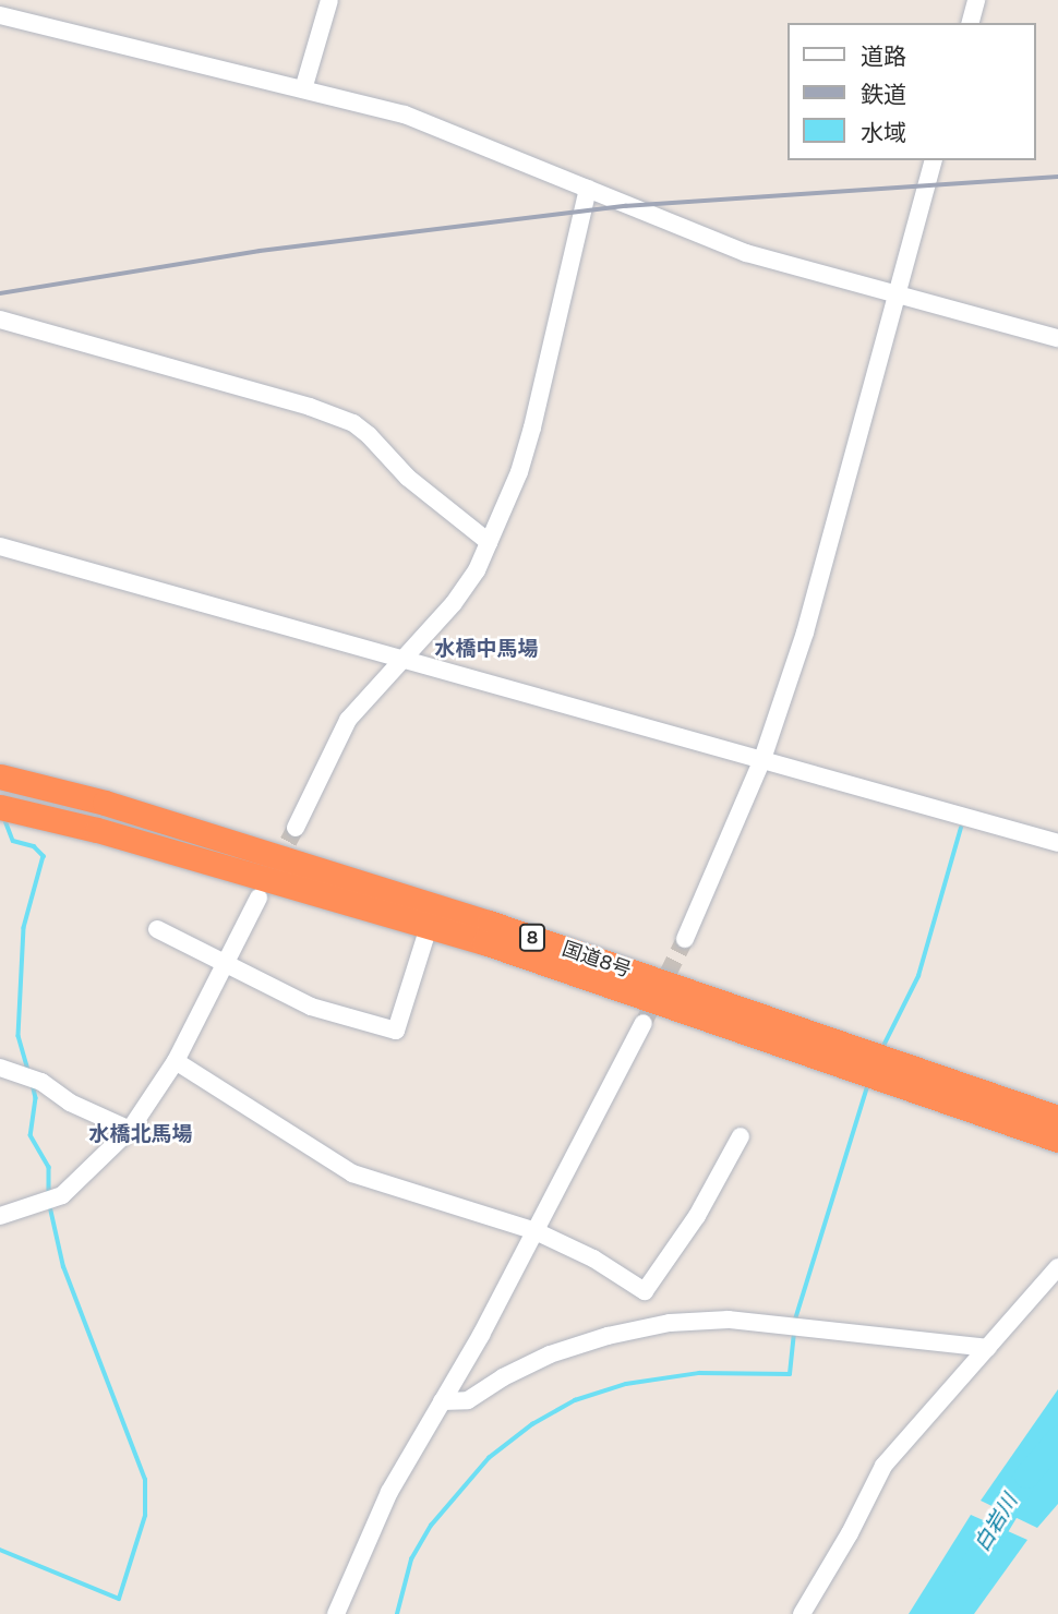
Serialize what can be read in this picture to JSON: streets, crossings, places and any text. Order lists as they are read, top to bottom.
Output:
{
  "streets": {
    "highway": ["8", "国道8号"]
  },
  "districts": ["水橋中馬場", "水橋北馬場"],
  "water": ["白岩川"],
  "legend": ["道路", "鉄道", "水域"]
}
